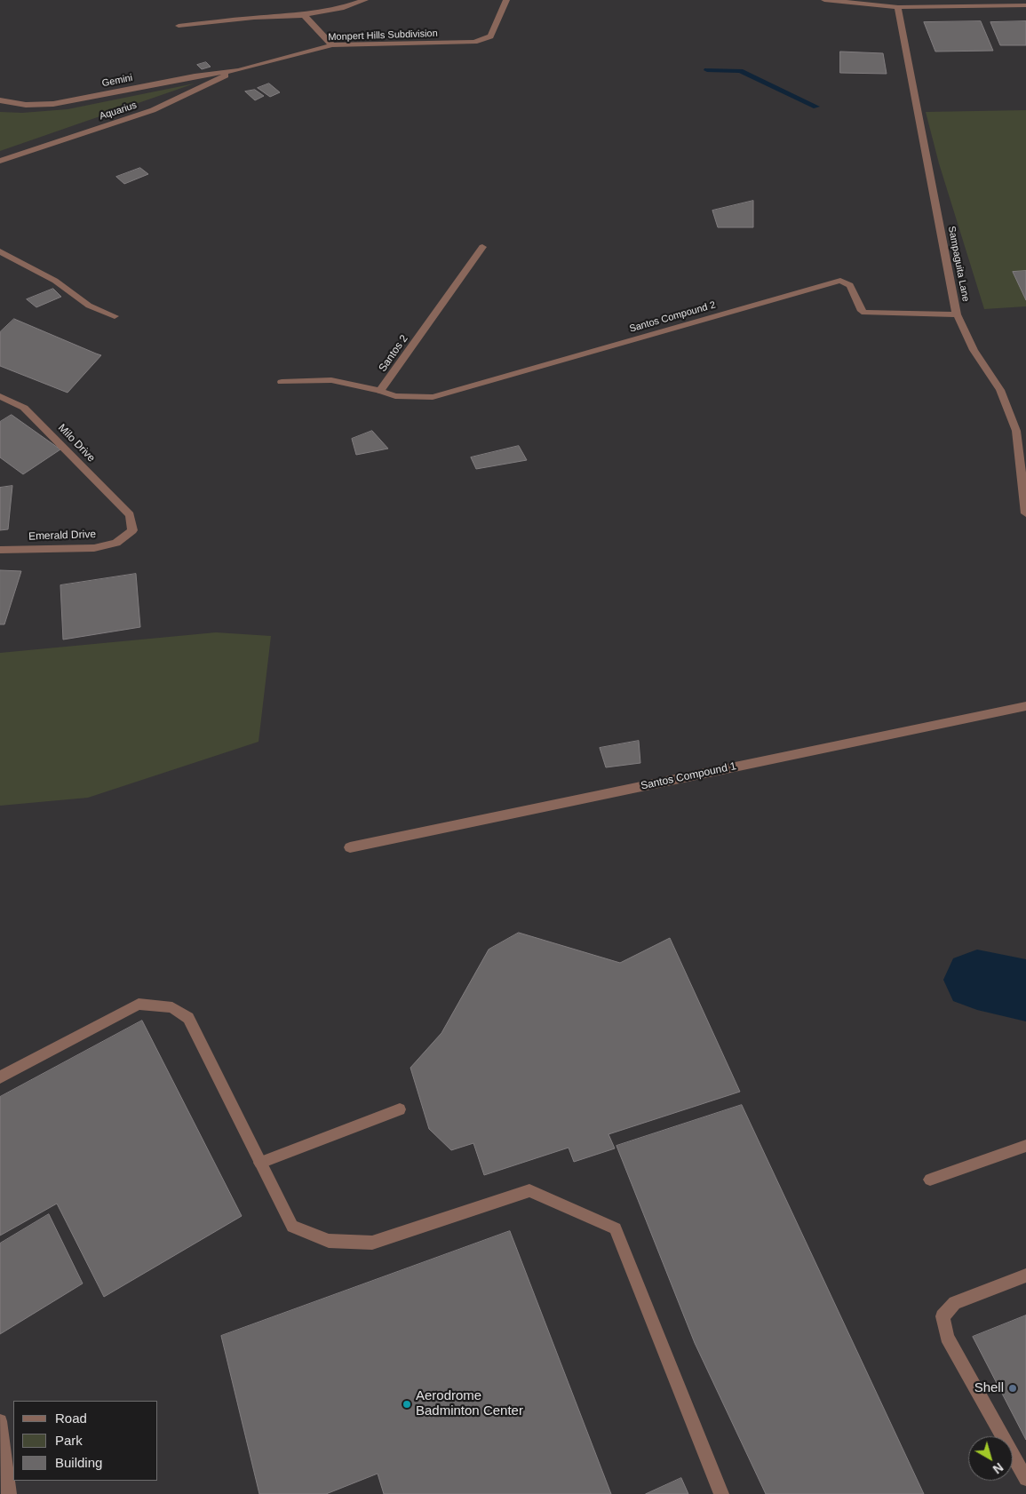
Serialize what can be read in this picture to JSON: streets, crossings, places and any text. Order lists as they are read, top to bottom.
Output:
{
  "streets": {
    "street": [
      "Monpert Hills Subdivision",
      "Gemini",
      "Aquarius",
      "Sampaguita Lane",
      "Santos Compound 2",
      "Santos 2",
      "Milo Drive",
      "Emerald Drive",
      "Santos Compound 1"
    ]
  },
  "crossings": [
    ["Monpert Hills Subdivision", "Gemini"],
    ["Monpert Hills Subdivision", "Aquarius"],
    ["Gemini", "Aquarius"],
    ["Sampaguita Lane", "Santos Compound 2"],
    ["Santos Compound 2", "Santos 2"],
    ["Milo Drive", "Emerald Drive"]
  ],
  "places": ["Shell", "Aerodrome Badminton Center"],
  "legend": ["Road", "Park", "Building"],
  "north": "bottom right"
}
